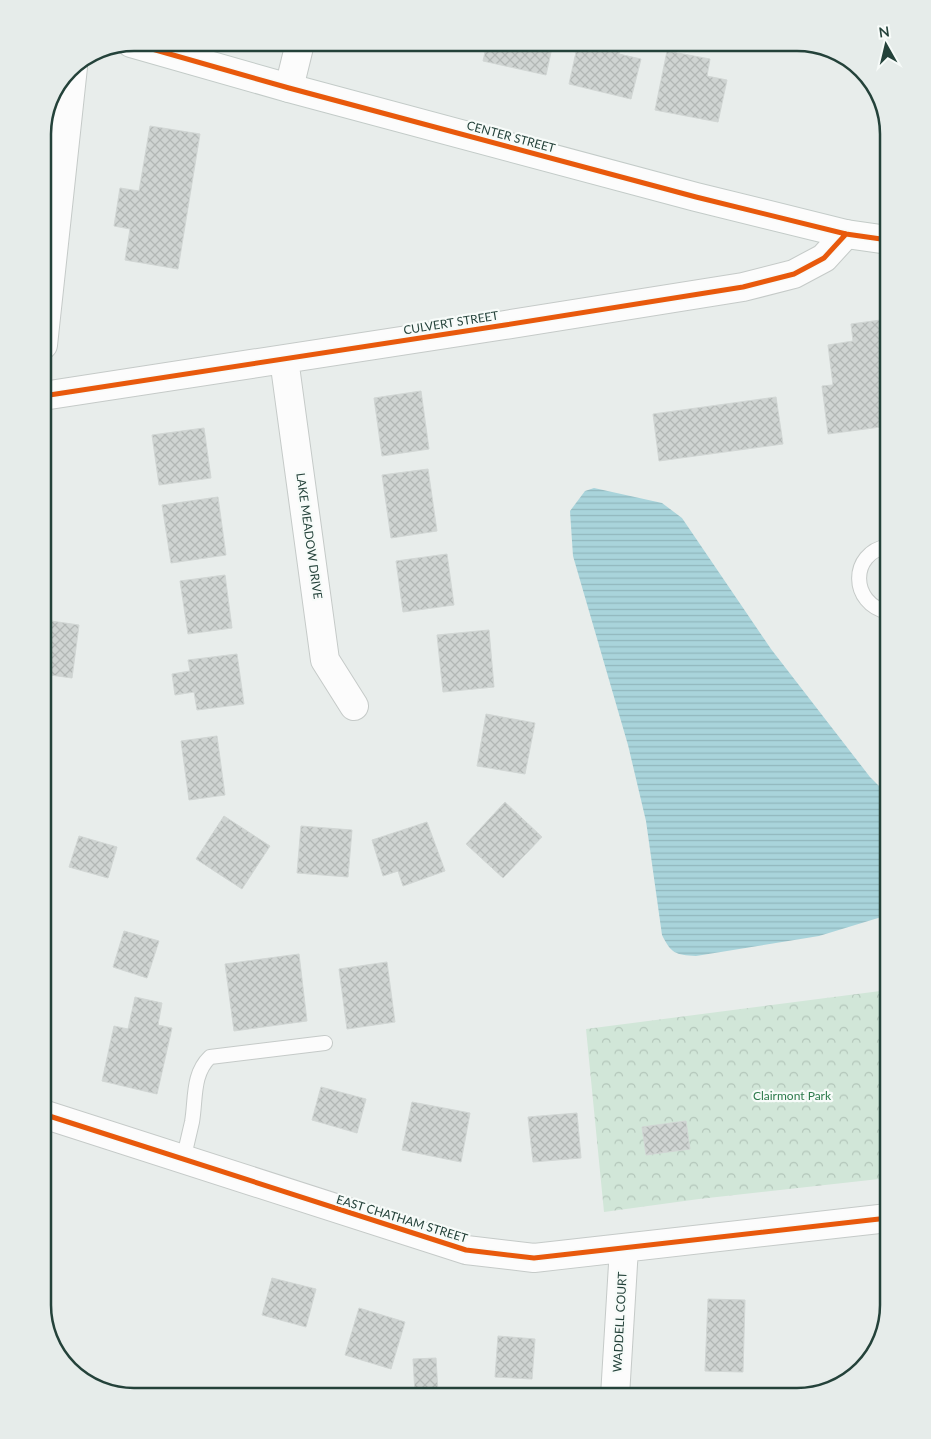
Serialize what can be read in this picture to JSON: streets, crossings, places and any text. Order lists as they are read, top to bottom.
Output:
{
  "streets": {
    "street": [
      "CENTER STREET",
      "CULVERT STREET",
      "LAKE MEADOW DRIVE",
      "EAST CHATHAM STREET",
      "WADDELL COURT"
    ]
  },
  "crossings": [
    ["CENTER STREET", "CULVERT STREET"],
    ["CULVERT STREET", "LAKE MEADOW DRIVE"],
    ["EAST CHATHAM STREET", "WADDELL COURT"]
  ],
  "parks": ["Clairmont Park"],
  "north": "top"
}
